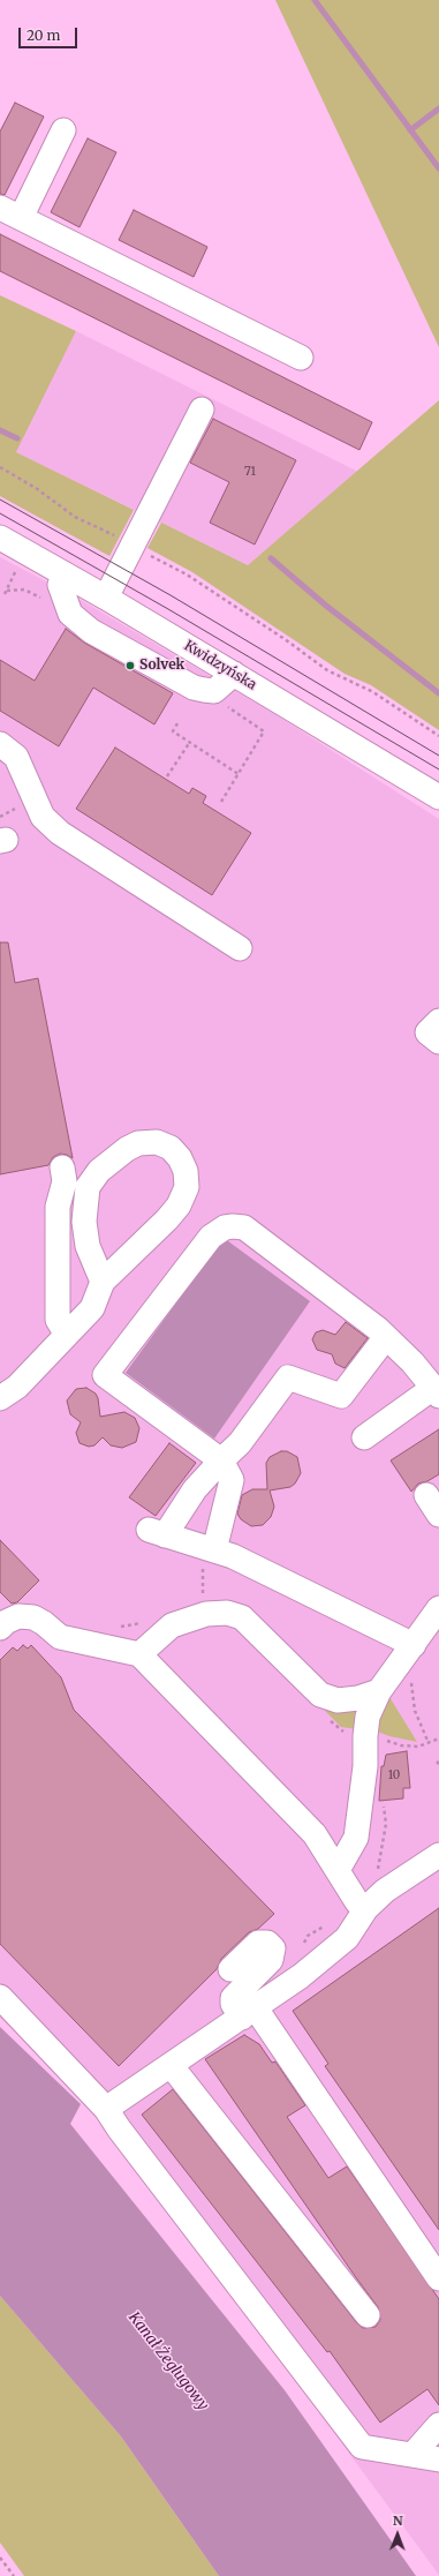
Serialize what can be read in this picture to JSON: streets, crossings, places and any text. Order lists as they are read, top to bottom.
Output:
{
  "streets": {
    "street": ["Kwidzyńska"]
  },
  "water": ["Kanał Żeglugowy"],
  "places": ["Solvek"],
  "house_numbers": ["71", "10"],
  "scale_bar": "20 m",
  "north": "top"
}
